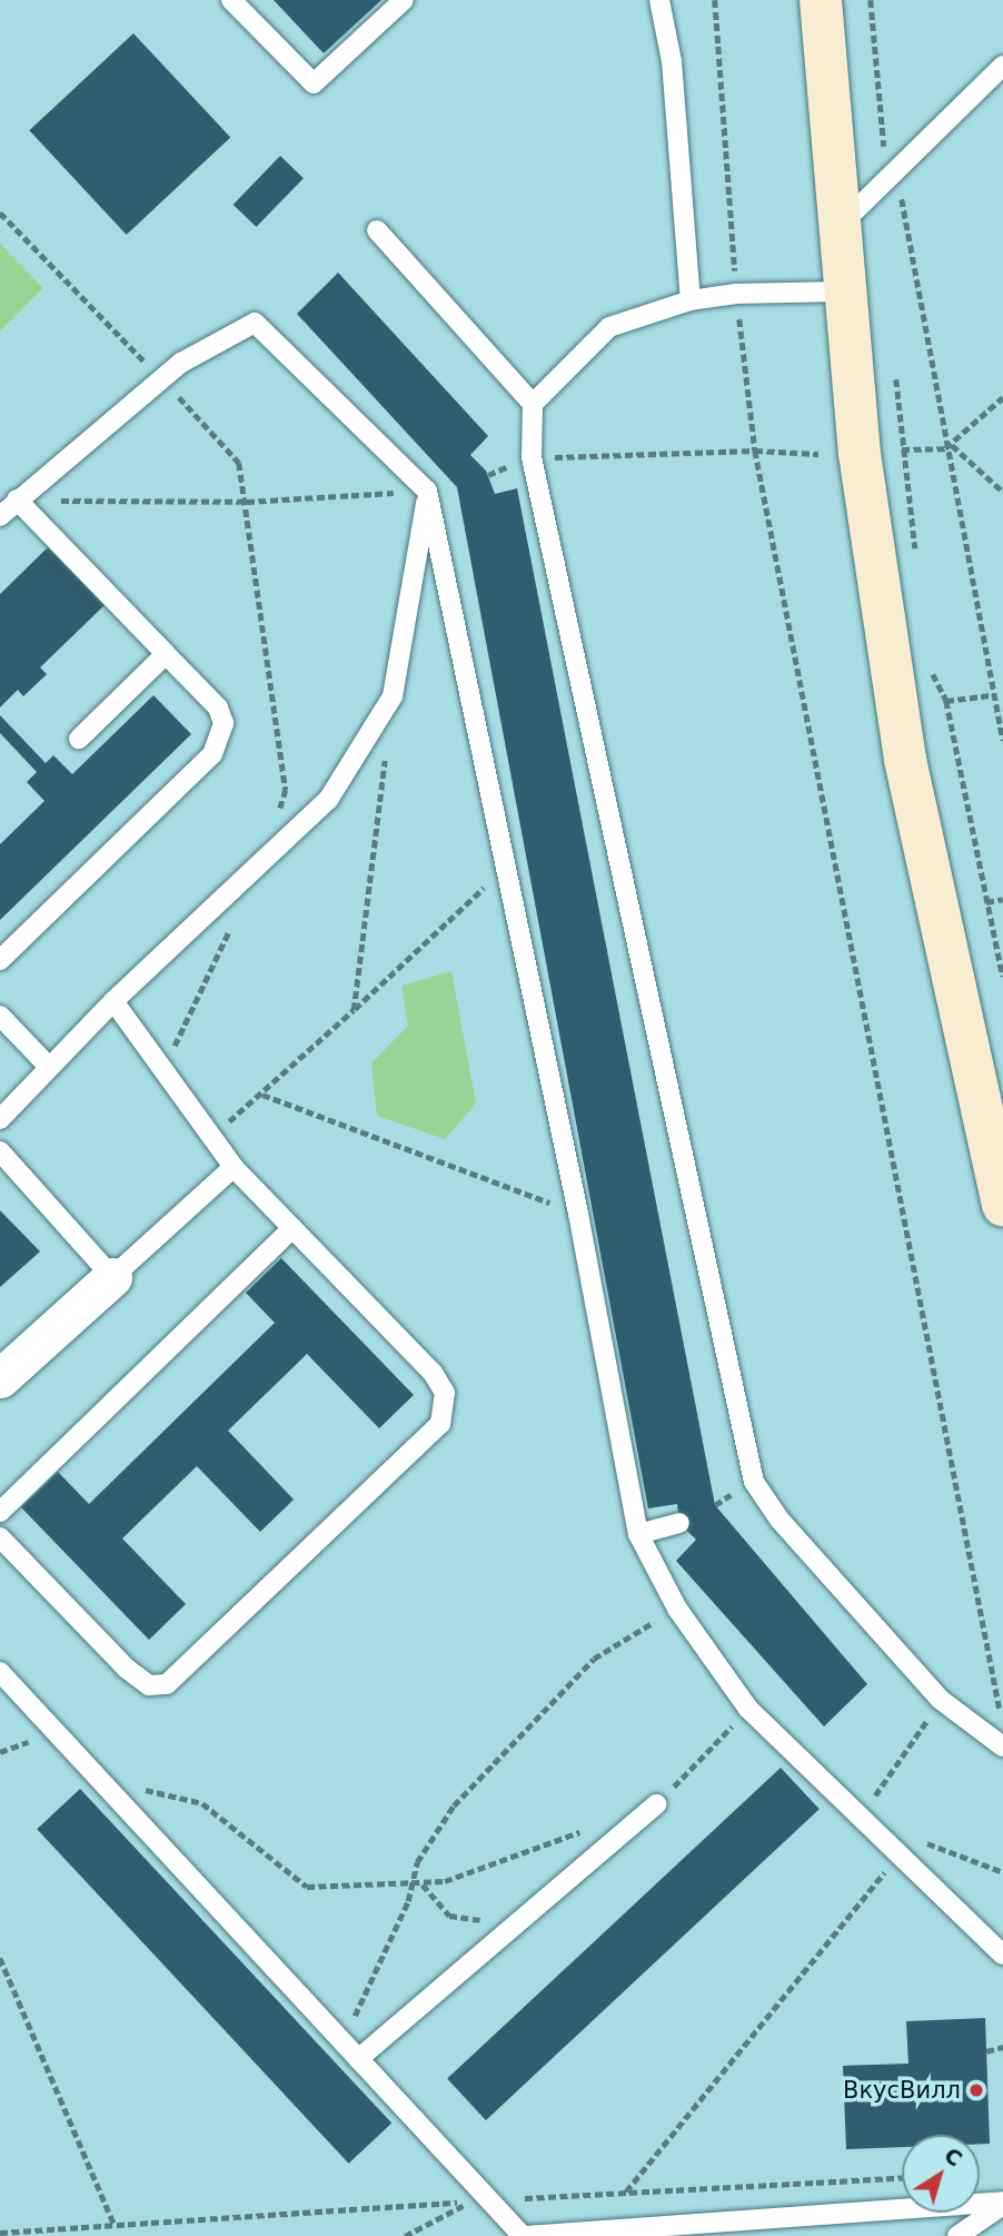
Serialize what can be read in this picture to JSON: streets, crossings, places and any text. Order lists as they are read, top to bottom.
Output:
{
  "places": ["ВкусВилл"],
  "north": "top right"
}
